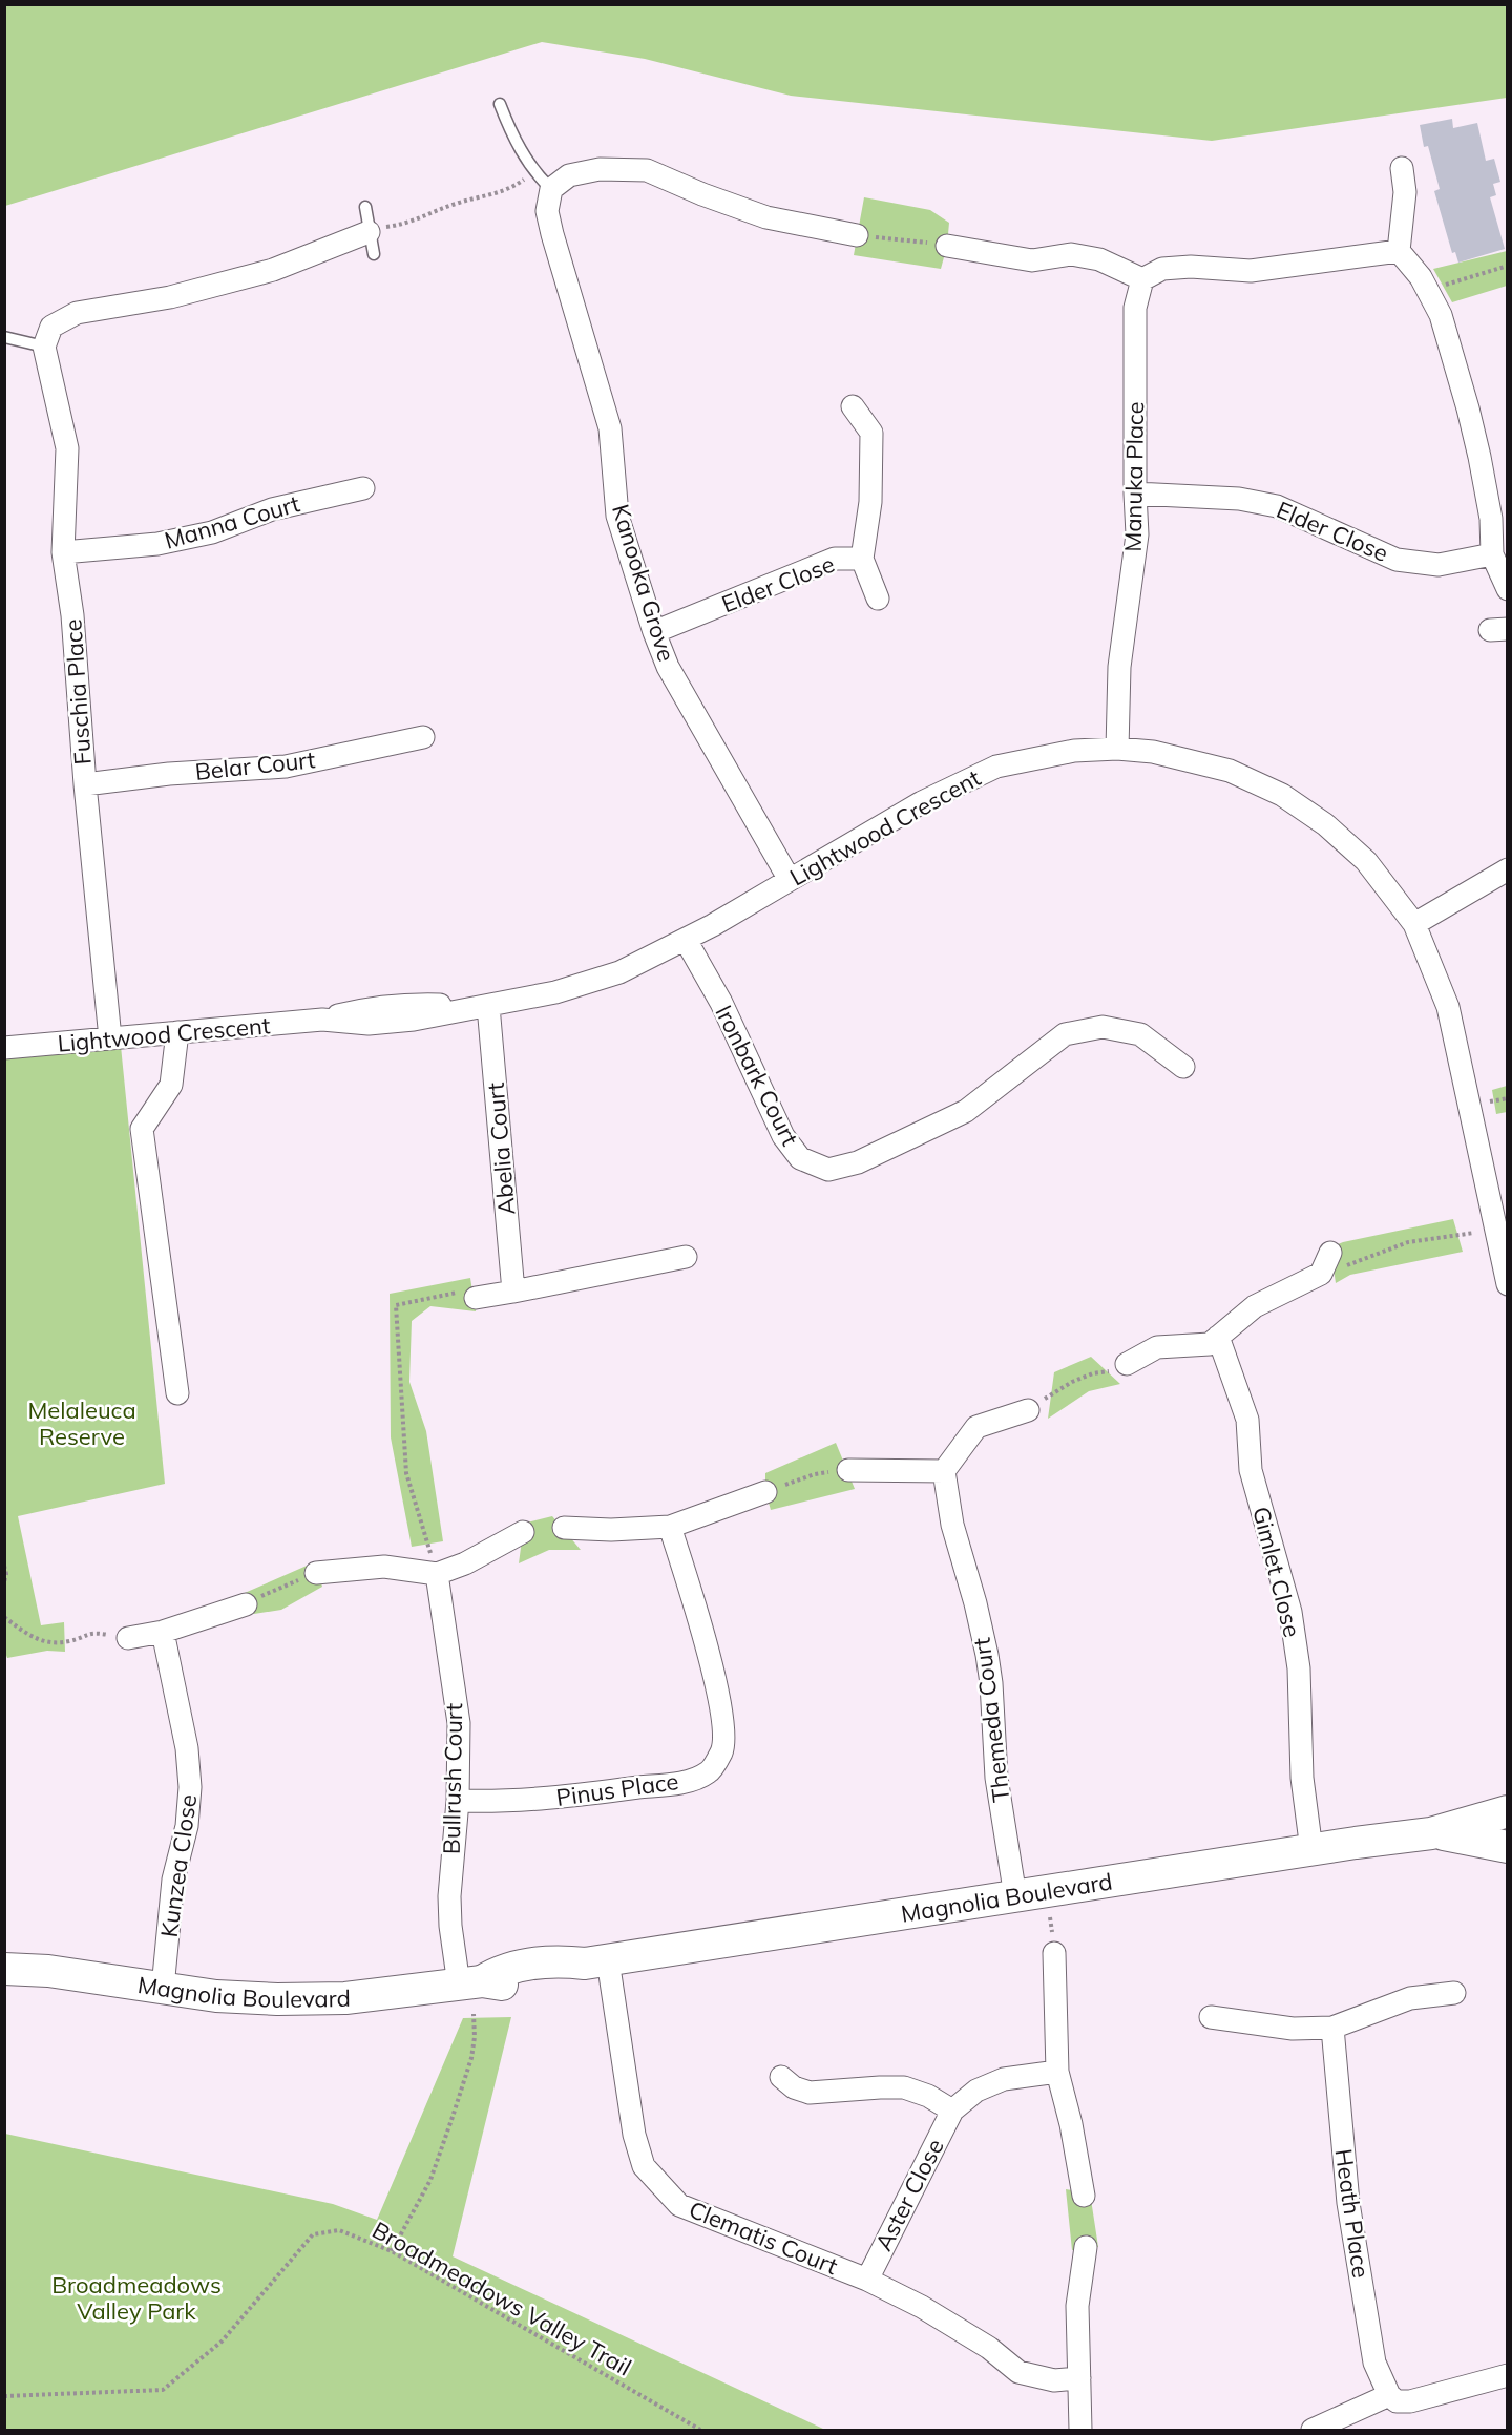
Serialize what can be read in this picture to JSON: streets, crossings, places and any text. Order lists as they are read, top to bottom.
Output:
{
  "streets": {
    "street": [
      "Manuka Place",
      "Manna Court",
      "Elder Close",
      "Kanooka Grove",
      "Fuschia Place",
      "Belar Court",
      "Lightwood Crescent",
      "Ironbark Court",
      "Abelia Court",
      "Gimlet Close",
      "Themeda Court",
      "Bullrush Court",
      "Pinus Place",
      "Kunzea Close",
      "Magnolia Boulevard",
      "Aster Close",
      "Heath Place",
      "Clematis Court"
    ],
    "path": ["Broadmeadows Valley Trail"]
  },
  "crossings": [
    ["Manuka Place", "Elder Close"],
    ["Manuka Place", "Lightwood Crescent"],
    ["Manna Court", "Fuschia Place"],
    ["Elder Close", "Kanooka Grove"],
    ["Kanooka Grove", "Lightwood Crescent"],
    ["Fuschia Place", "Belar Court"],
    ["Fuschia Place", "Lightwood Crescent"],
    ["Lightwood Crescent", "Ironbark Court"],
    ["Lightwood Crescent", "Abelia Court"],
    ["Gimlet Close", "Magnolia Boulevard"],
    ["Themeda Court", "Magnolia Boulevard"],
    ["Bullrush Court", "Pinus Place"],
    ["Bullrush Court", "Magnolia Boulevard"],
    ["Kunzea Close", "Magnolia Boulevard"],
    ["Magnolia Boulevard", "Clematis Court"],
    ["Aster Close", "Clematis Court"]
  ],
  "parks": ["Melaleuca Reserve", "Broadmeadows Valley Park"]
}
